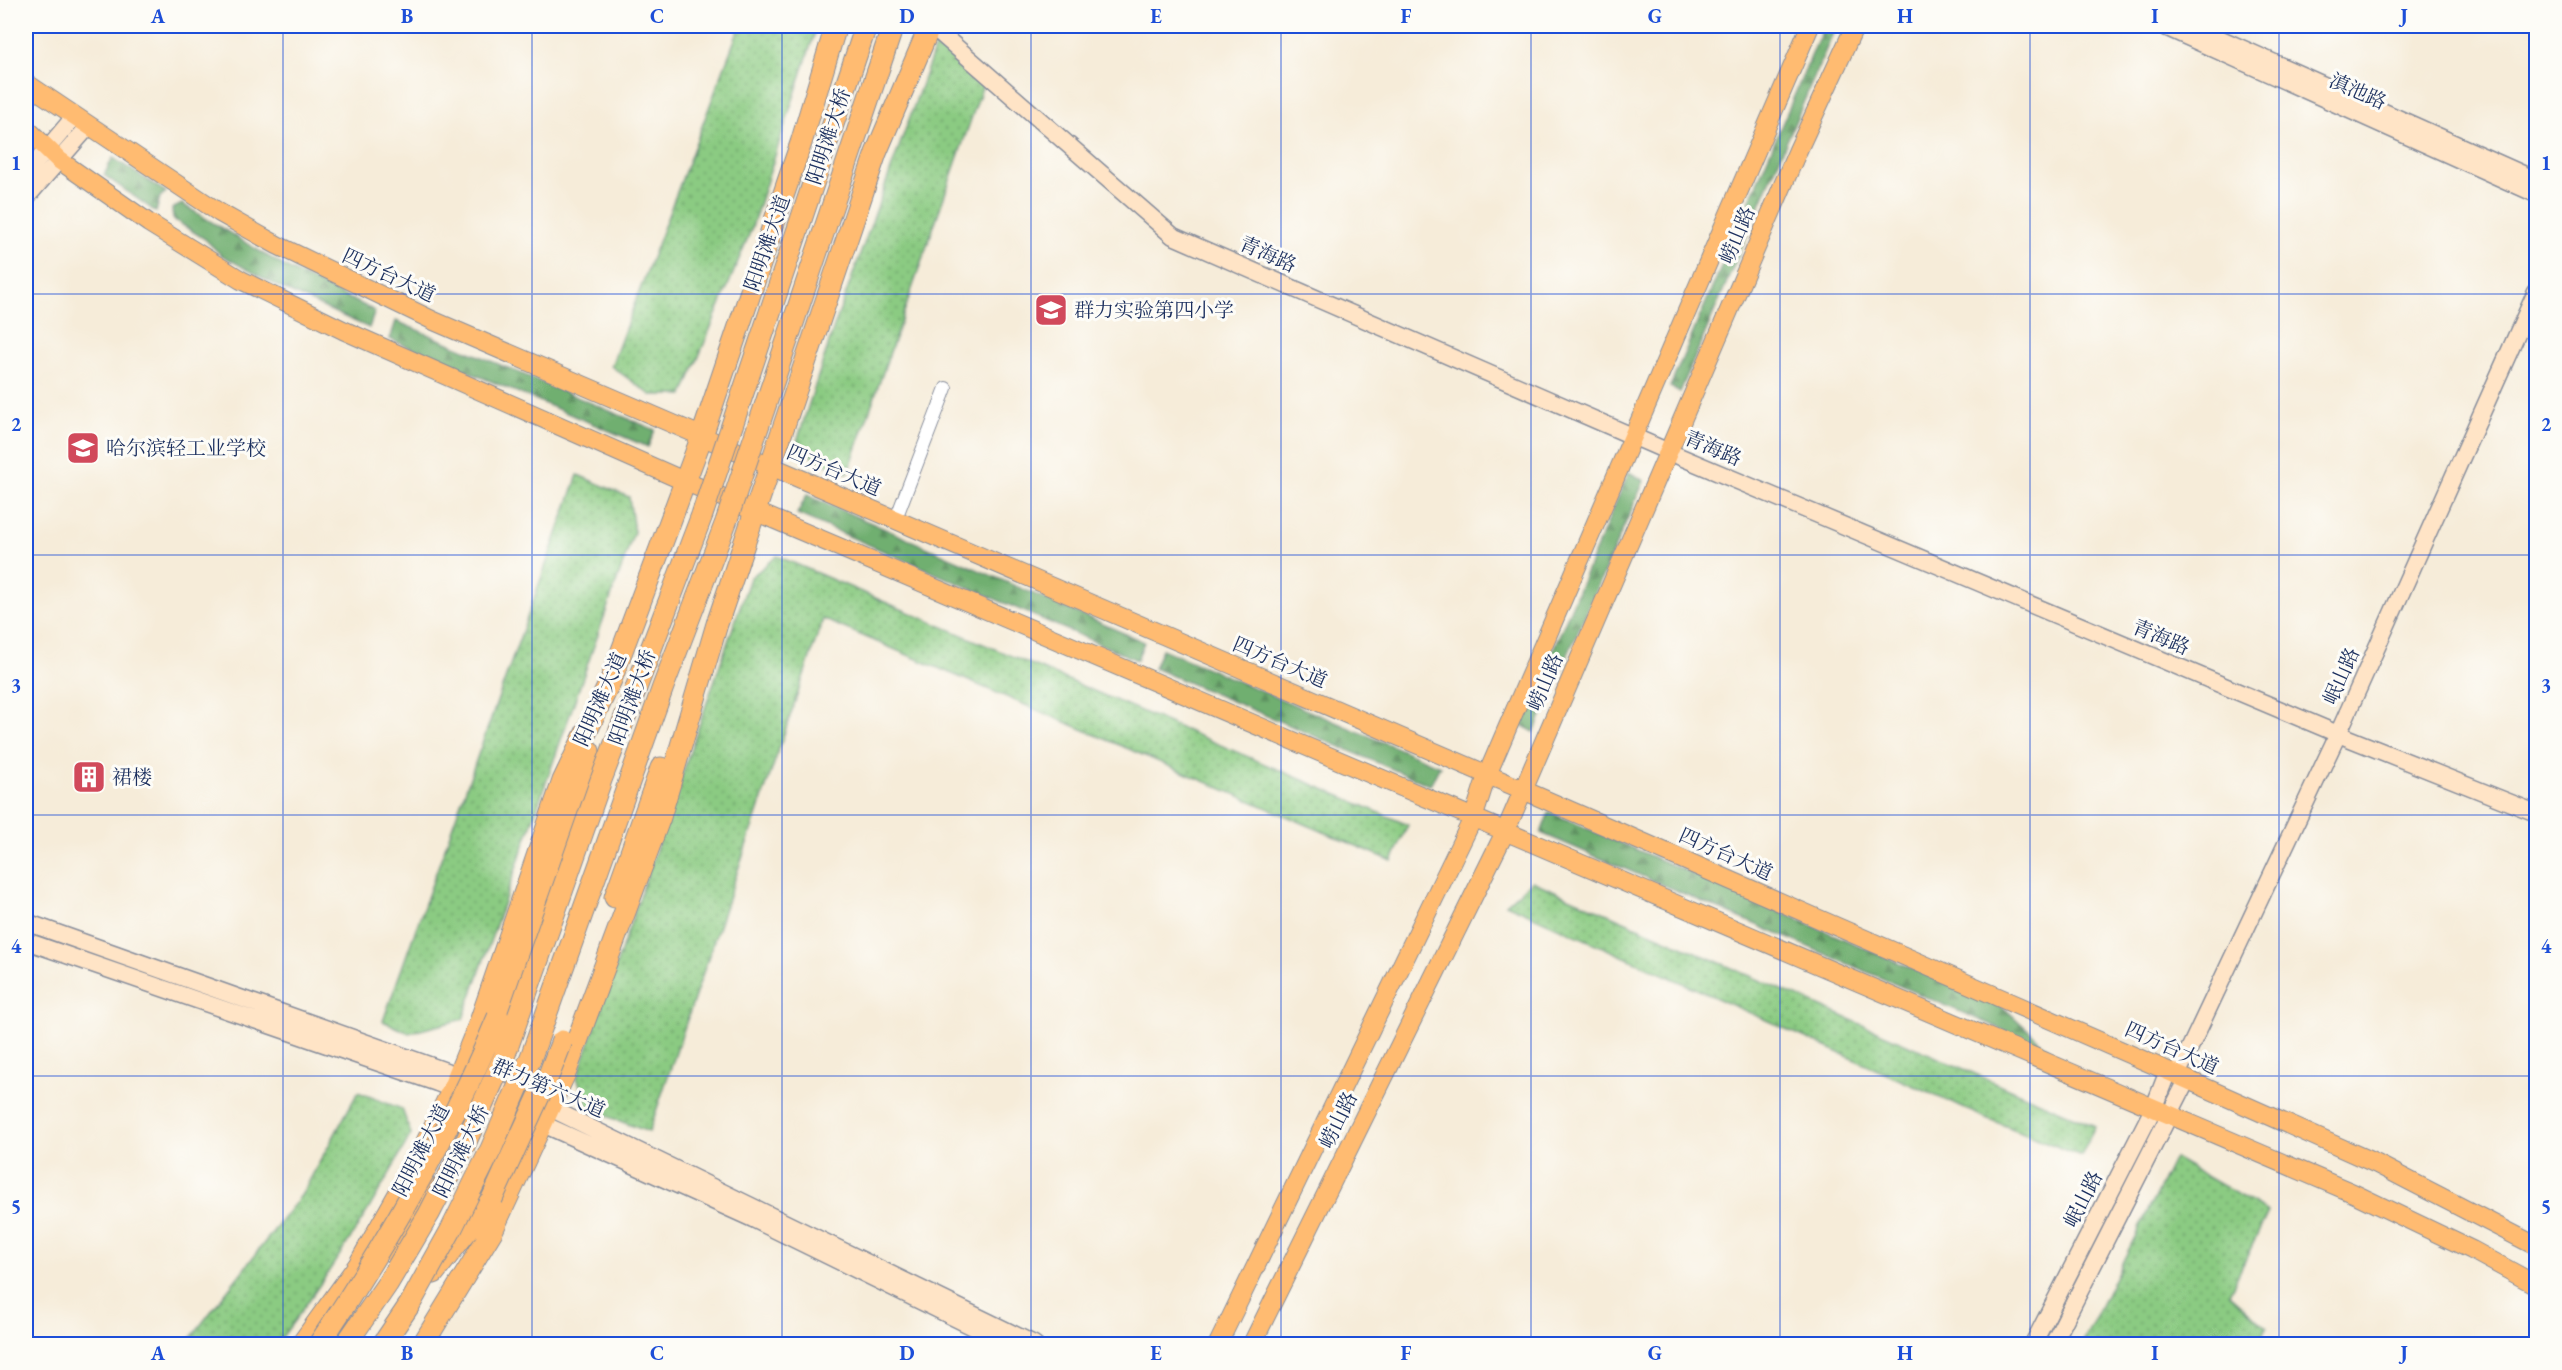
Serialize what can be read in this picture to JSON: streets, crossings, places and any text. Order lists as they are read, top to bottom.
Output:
{
  "streets": {
    "highway": ["阳明滩大桥", "阳明滩大道"],
    "main road": ["崂山路", "四方台大道"],
    "street": [
      "滇池路",
      "青海路",
      "岷山路",
      "群力第六大道"
    ]
  },
  "crossings": [
    ["崂山路", "青海路"],
    ["崂山路", "四方台大道"],
    ["阳明滩大道", "四方台大道"],
    ["阳明滩大道", "群力第六大道"],
    ["青海路", "岷山路"],
    ["四方台大道", "岷山路"]
  ],
  "places": {
    "school or university": ["群力实验第四小学", "哈尔滨轻工业学校"],
    "building": ["裙楼"]
  },
  "grid": {
    "columns": [
      "A",
      "B",
      "C",
      "D",
      "E",
      "F",
      "G",
      "H",
      "I",
      "J"
    ],
    "rows": [
      "1",
      "2",
      "3",
      "4",
      "5"
    ]
  }
}
